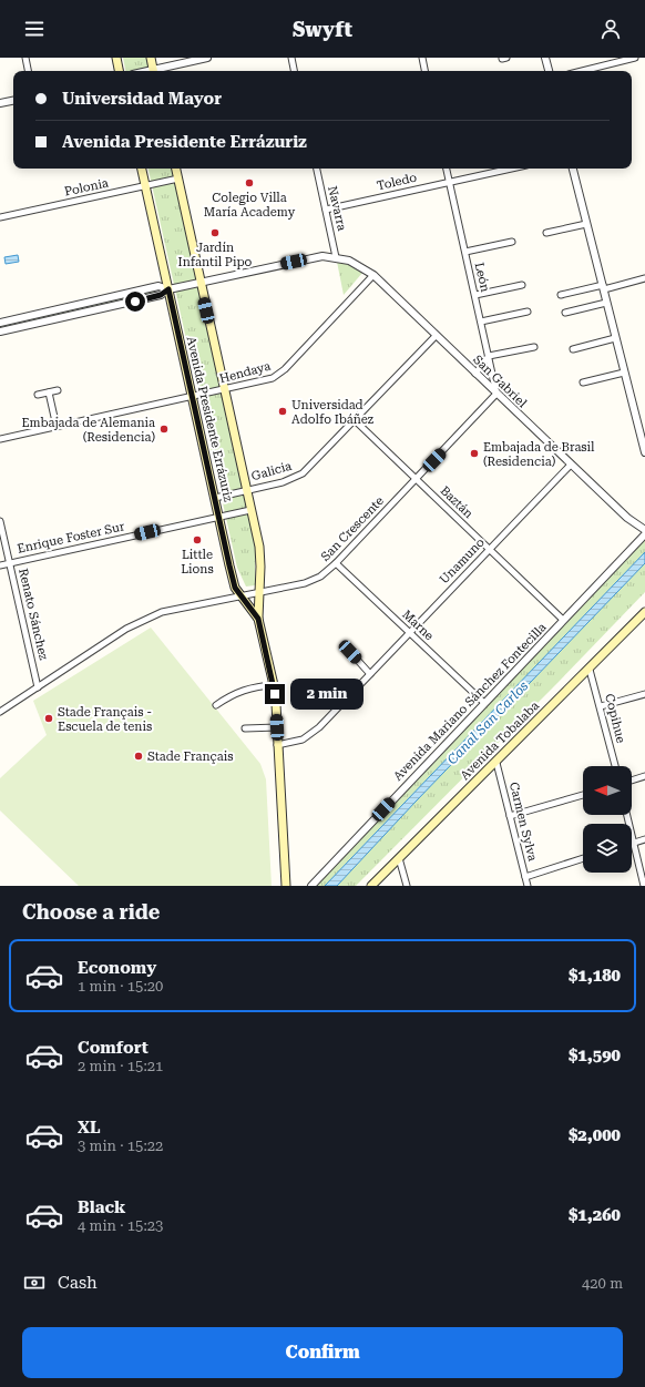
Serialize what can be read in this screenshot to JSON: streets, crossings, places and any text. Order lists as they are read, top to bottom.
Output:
{
  "streets": {
    "main road": ["Avenida Presidente Errázuriz", "Avenida Tobalaba"],
    "street": [
      "Toledo",
      "Polonia",
      "Navarra",
      "León",
      "Hendaya",
      "San Gabriel",
      "Galicia",
      "Baztán",
      "San Crescente",
      "Enrique Foster Sur",
      "Unamuno",
      "Renato Sánchez",
      "Marne",
      "Avenida Mariano Sánchez Fontecilla",
      "Copihue",
      "Carmen Sylva"
    ]
  },
  "crossings": [
    ["Toledo", "Navarra"],
    ["Toledo", "León"],
    ["Polonia", "Avenida Presidente Errázuriz"],
    ["Navarra", "San Gabriel"],
    ["León", "San Gabriel"],
    ["León", "San Crescente"],
    ["Hendaya", "San Gabriel"],
    ["Hendaya", "Avenida Presidente Errázuriz"],
    ["San Gabriel", "Galicia"],
    ["San Gabriel", "San Crescente"],
    ["San Gabriel", "Unamuno"],
    ["Avenida Presidente Errázuriz", "Galicia"],
    ["Avenida Presidente Errázuriz", "San Crescente"],
    ["Avenida Presidente Errázuriz", "Enrique Foster Sur"],
    ["Avenida Presidente Errázuriz", "Unamuno"],
    ["Galicia", "Baztán"],
    ["Baztán", "San Crescente"],
    ["Baztán", "Unamuno"],
    ["Baztán", "Avenida Mariano Sánchez Fontecilla"],
    ["San Crescente", "Renato Sánchez"],
    ["San Crescente", "Marne"],
    ["Enrique Foster Sur", "Renato Sánchez"],
    ["Unamuno", "Marne"],
    ["Marne", "Avenida Mariano Sánchez Fontecilla"],
    ["Copihue", "Avenida Tobalaba"],
    ["Avenida Tobalaba", "Carmen Sylva"]
  ],
  "water": ["Canal San Carlos"],
  "places": [
    "Colegio Villa María Academy",
    "Jardín Infantil Pipo",
    "Universidad Adolfo Ibáñez",
    "Embajada de Alemania (Residencia)",
    "Embajada de Brasil (Residencia)",
    "Little Lions",
    "Stade Français - Escuela de tenis",
    "Stade Français"
  ],
  "north": "left",
  "page": {
    "header": "Swyft",
    "banner": ["Universidad Mayor", "Avenida Presidente Errázuriz"],
    "bubble": "2 min",
    "heading": "Choose a ride",
    "list": [
      {
        "name": "Economy",
        "note": "1 min · 15:20",
        "value": "$1,180"
      },
      {
        "name": "Comfort",
        "note": "2 min · 15:21",
        "value": "$1,590"
      },
      {
        "name": "XL",
        "note": "3 min · 15:22",
        "value": "$2,000"
      },
      {
        "name": "Black",
        "note": "4 min · 15:23",
        "value": "$1,260"
      }
    ],
    "pay": ["Cash", "420 m"],
    "buttons": "Confirm"
  }
}
